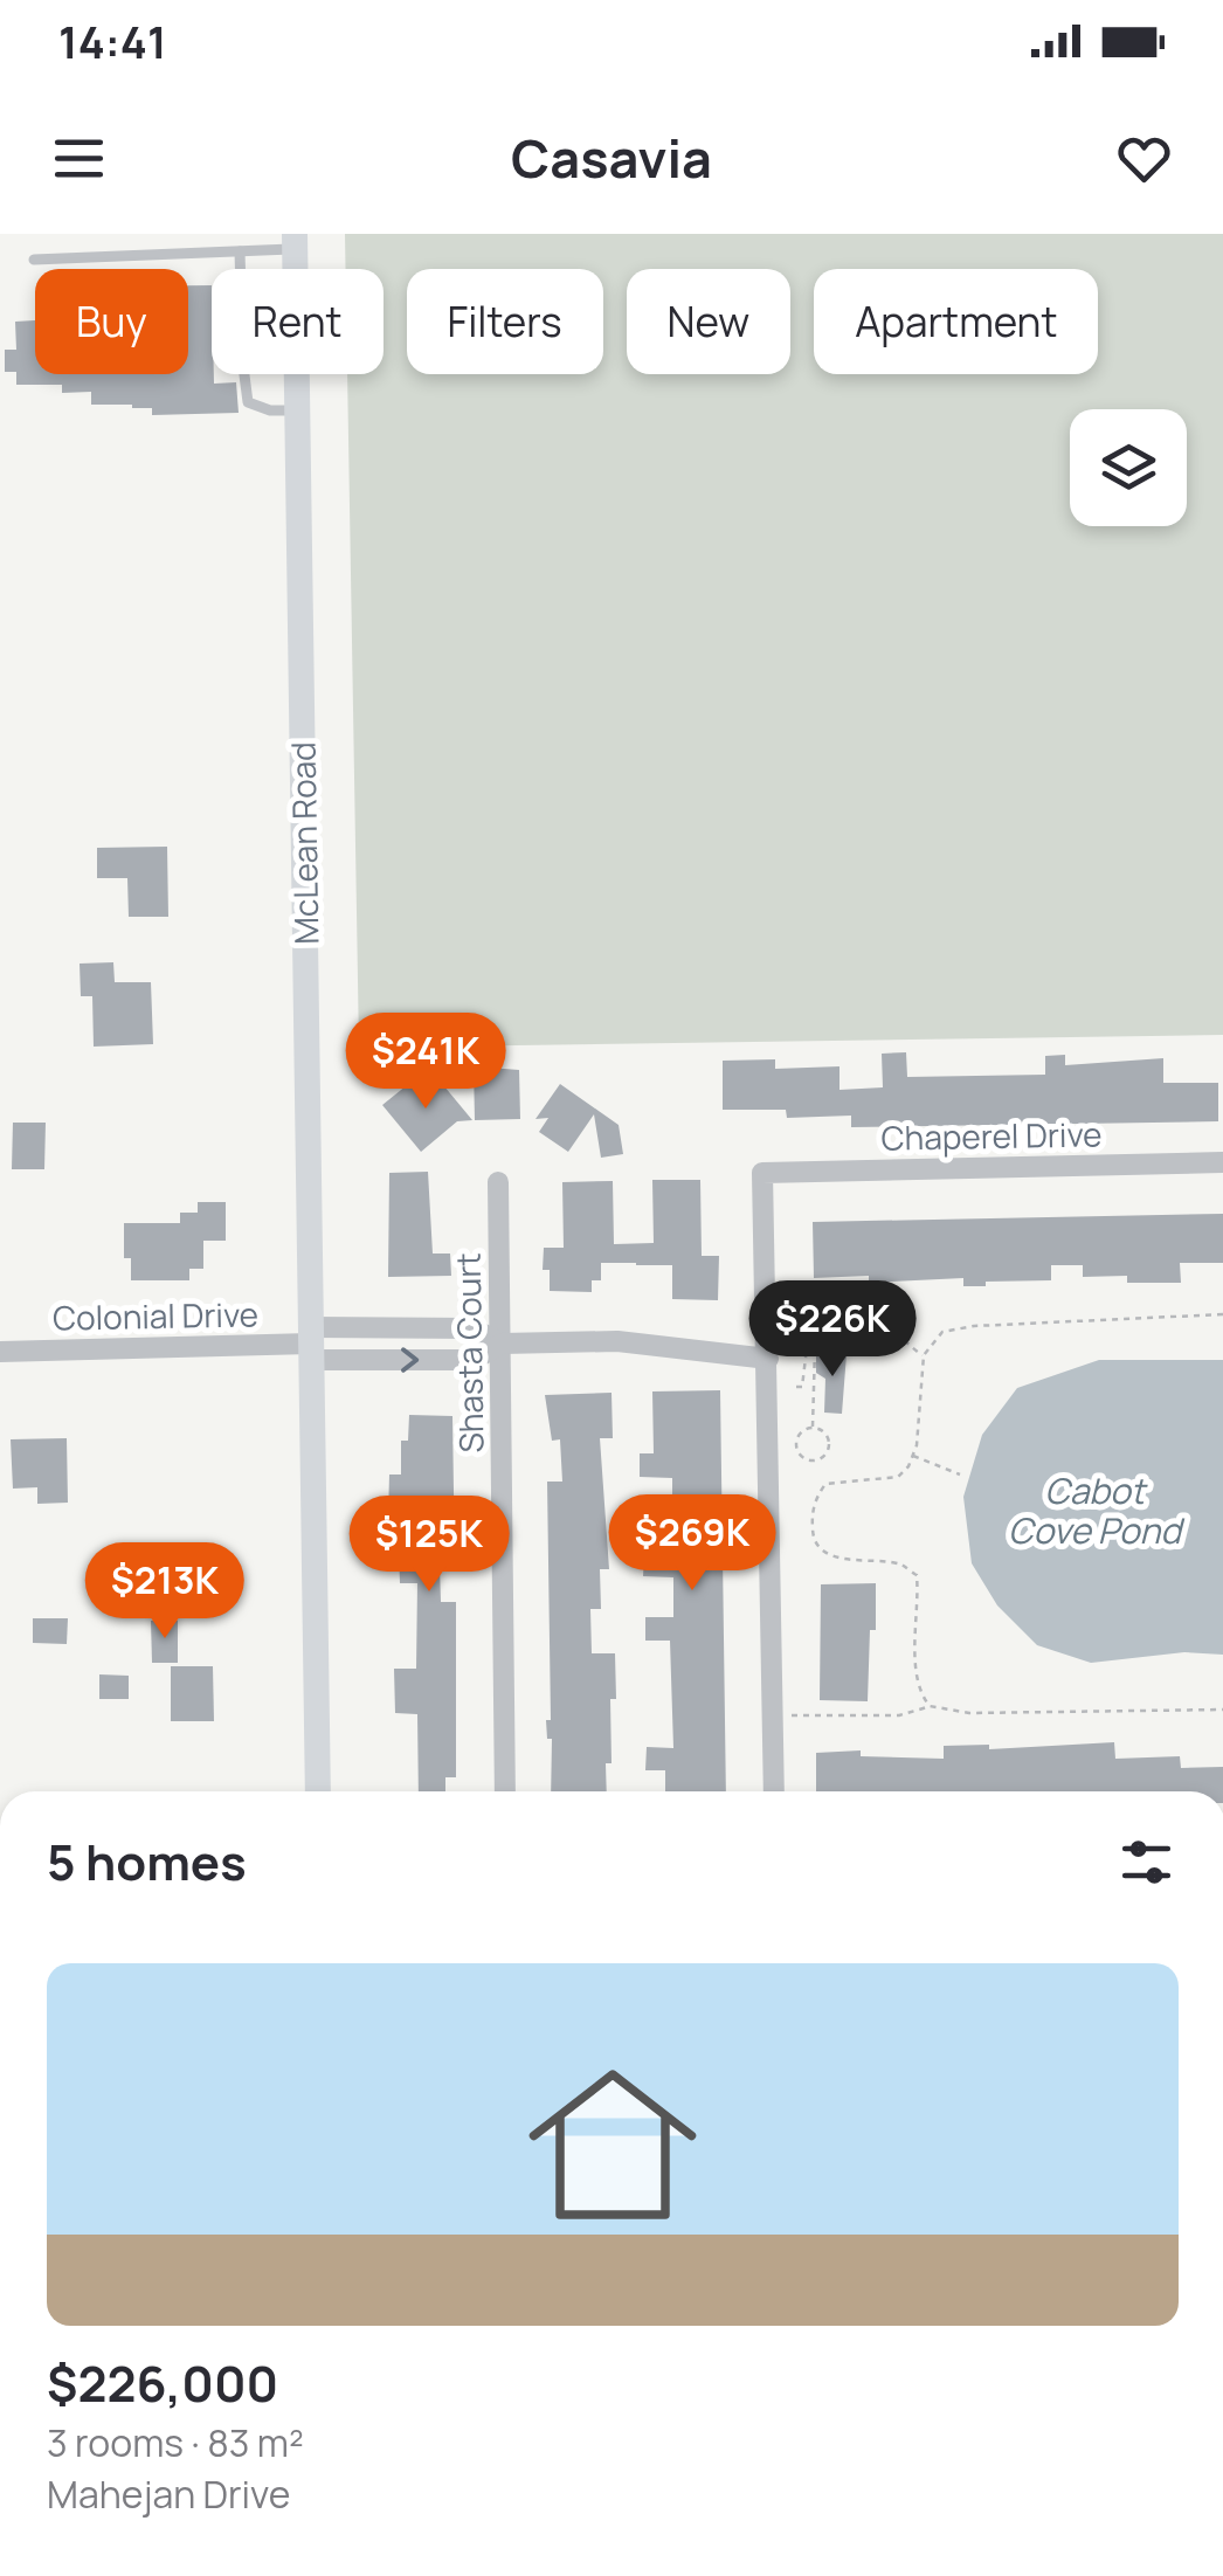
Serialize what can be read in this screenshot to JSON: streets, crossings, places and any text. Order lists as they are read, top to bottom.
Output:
{
  "streets": {
    "street": [
      "McLean Road",
      "Chaperel Drive",
      "Colonial Drive",
      "Shasta Court"
    ]
  },
  "crossings": [
    ["McLean Road", "Colonial Drive"]
  ],
  "water": ["Cabot Cove Pond"],
  "page": {
    "status": "14:41",
    "header": "Casavia",
    "chip": [
      "Buy",
      "Rent",
      "Filters",
      "New",
      "Apartment"
    ],
    "price": [
      "$241K",
      "$226K",
      "$269K",
      "$125K",
      "$213K"
    ],
    "heading": "5 homes",
    "list": [
      {
        "name": "$226,000",
        "note": "3 rooms · 83 m² · Mahejan Drive"
      }
    ]
  }
}
